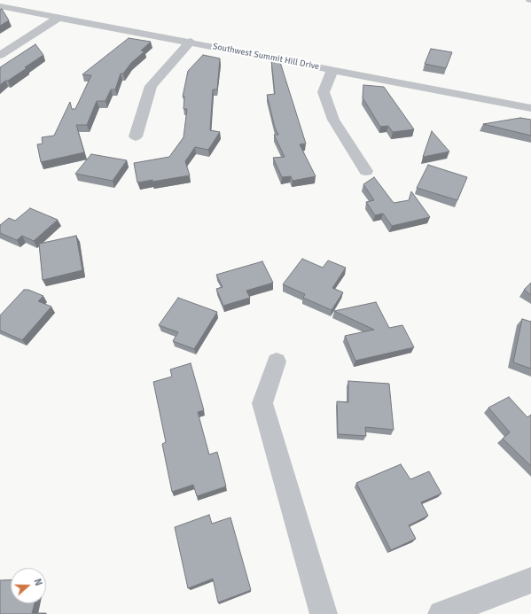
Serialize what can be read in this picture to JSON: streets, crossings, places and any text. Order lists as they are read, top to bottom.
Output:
{
  "streets": {
    "street": ["Southwest Summit Hill Drive"]
  },
  "north": "right"
}
